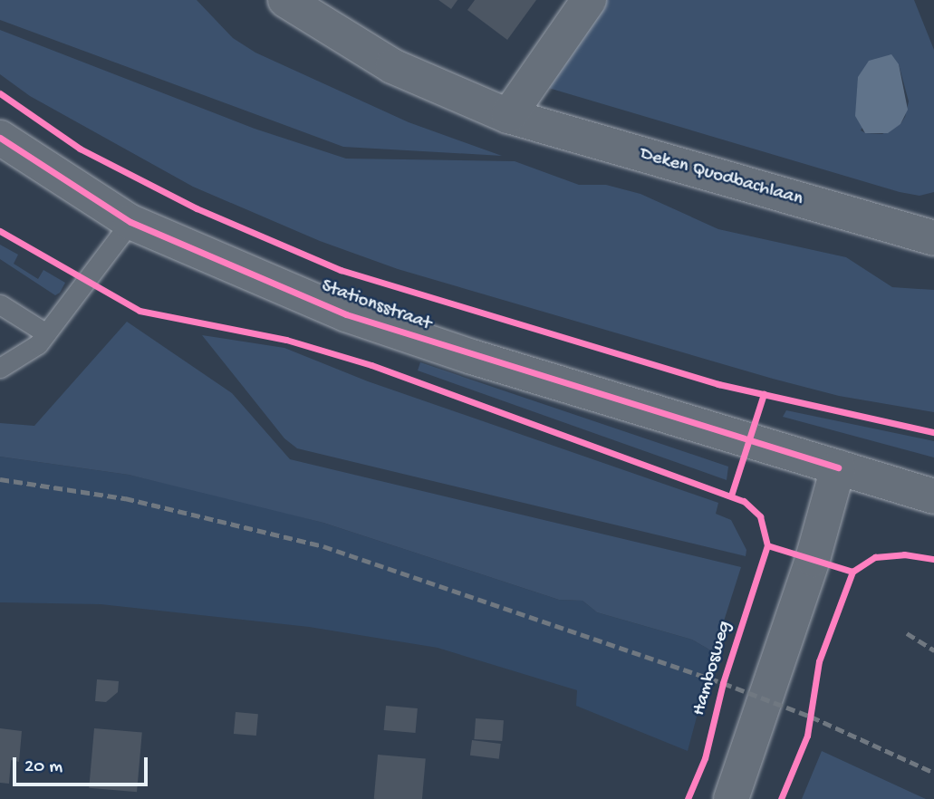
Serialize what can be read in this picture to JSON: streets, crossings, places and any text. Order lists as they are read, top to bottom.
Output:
{
  "streets": {
    "street": ["Deken Quodbachlaan", "Stationsstraat"],
    "cycle path": ["Hambosweg"]
  },
  "scale_bar": "20 m"
}
